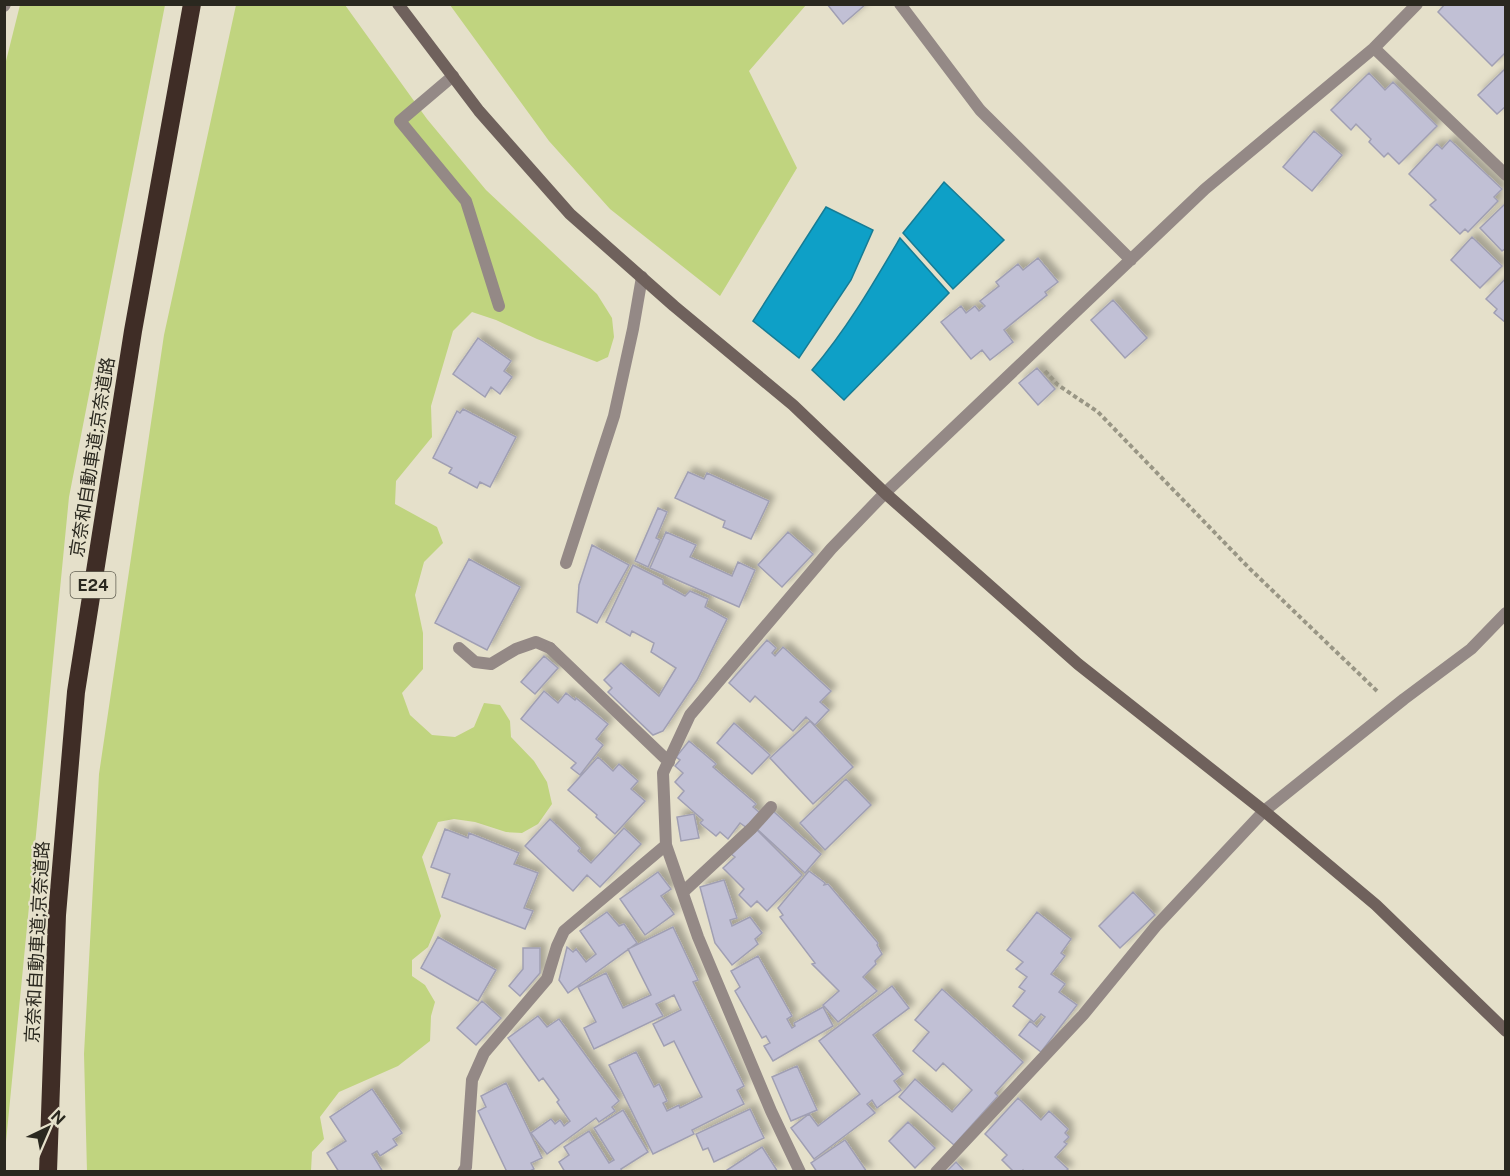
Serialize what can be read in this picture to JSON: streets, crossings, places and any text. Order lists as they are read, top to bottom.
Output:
{
  "streets": {
    "highway": ["京奈和自動車道;京奈道路", "E24"]
  },
  "north": "top right"
}
